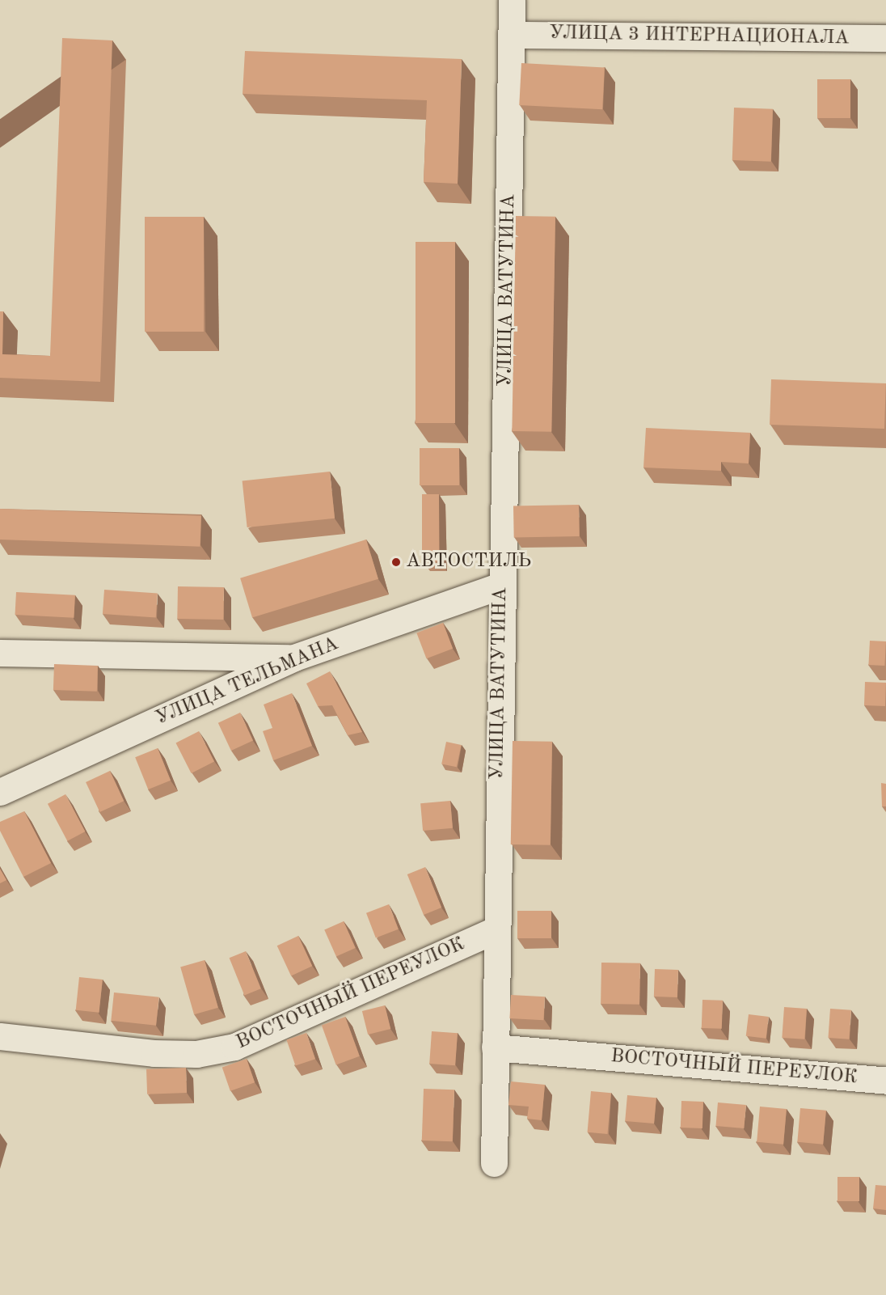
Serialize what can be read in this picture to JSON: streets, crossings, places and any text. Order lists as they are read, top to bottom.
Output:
{
  "streets": {
    "street": [
      "УЛИЦА 3 ИНТЕРНАЦИОНАЛА",
      "УЛИЦА ВАТУТИНА",
      "УЛИЦА ТЕЛЬМАНА",
      "ВОСТОЧНЫЙ ПЕРЕУЛОК"
    ]
  },
  "crossings": [
    ["УЛИЦА 3 ИНТЕРНАЦИОНАЛА", "УЛИЦА ВАТУТИНА"],
    ["УЛИЦА ВАТУТИНА", "УЛИЦА ТЕЛЬМАНА"],
    ["УЛИЦА ВАТУТИНА", "ВОСТОЧНЫЙ ПЕРЕУЛОК"]
  ],
  "places": ["АВТОСТИЛЬ"]
}
